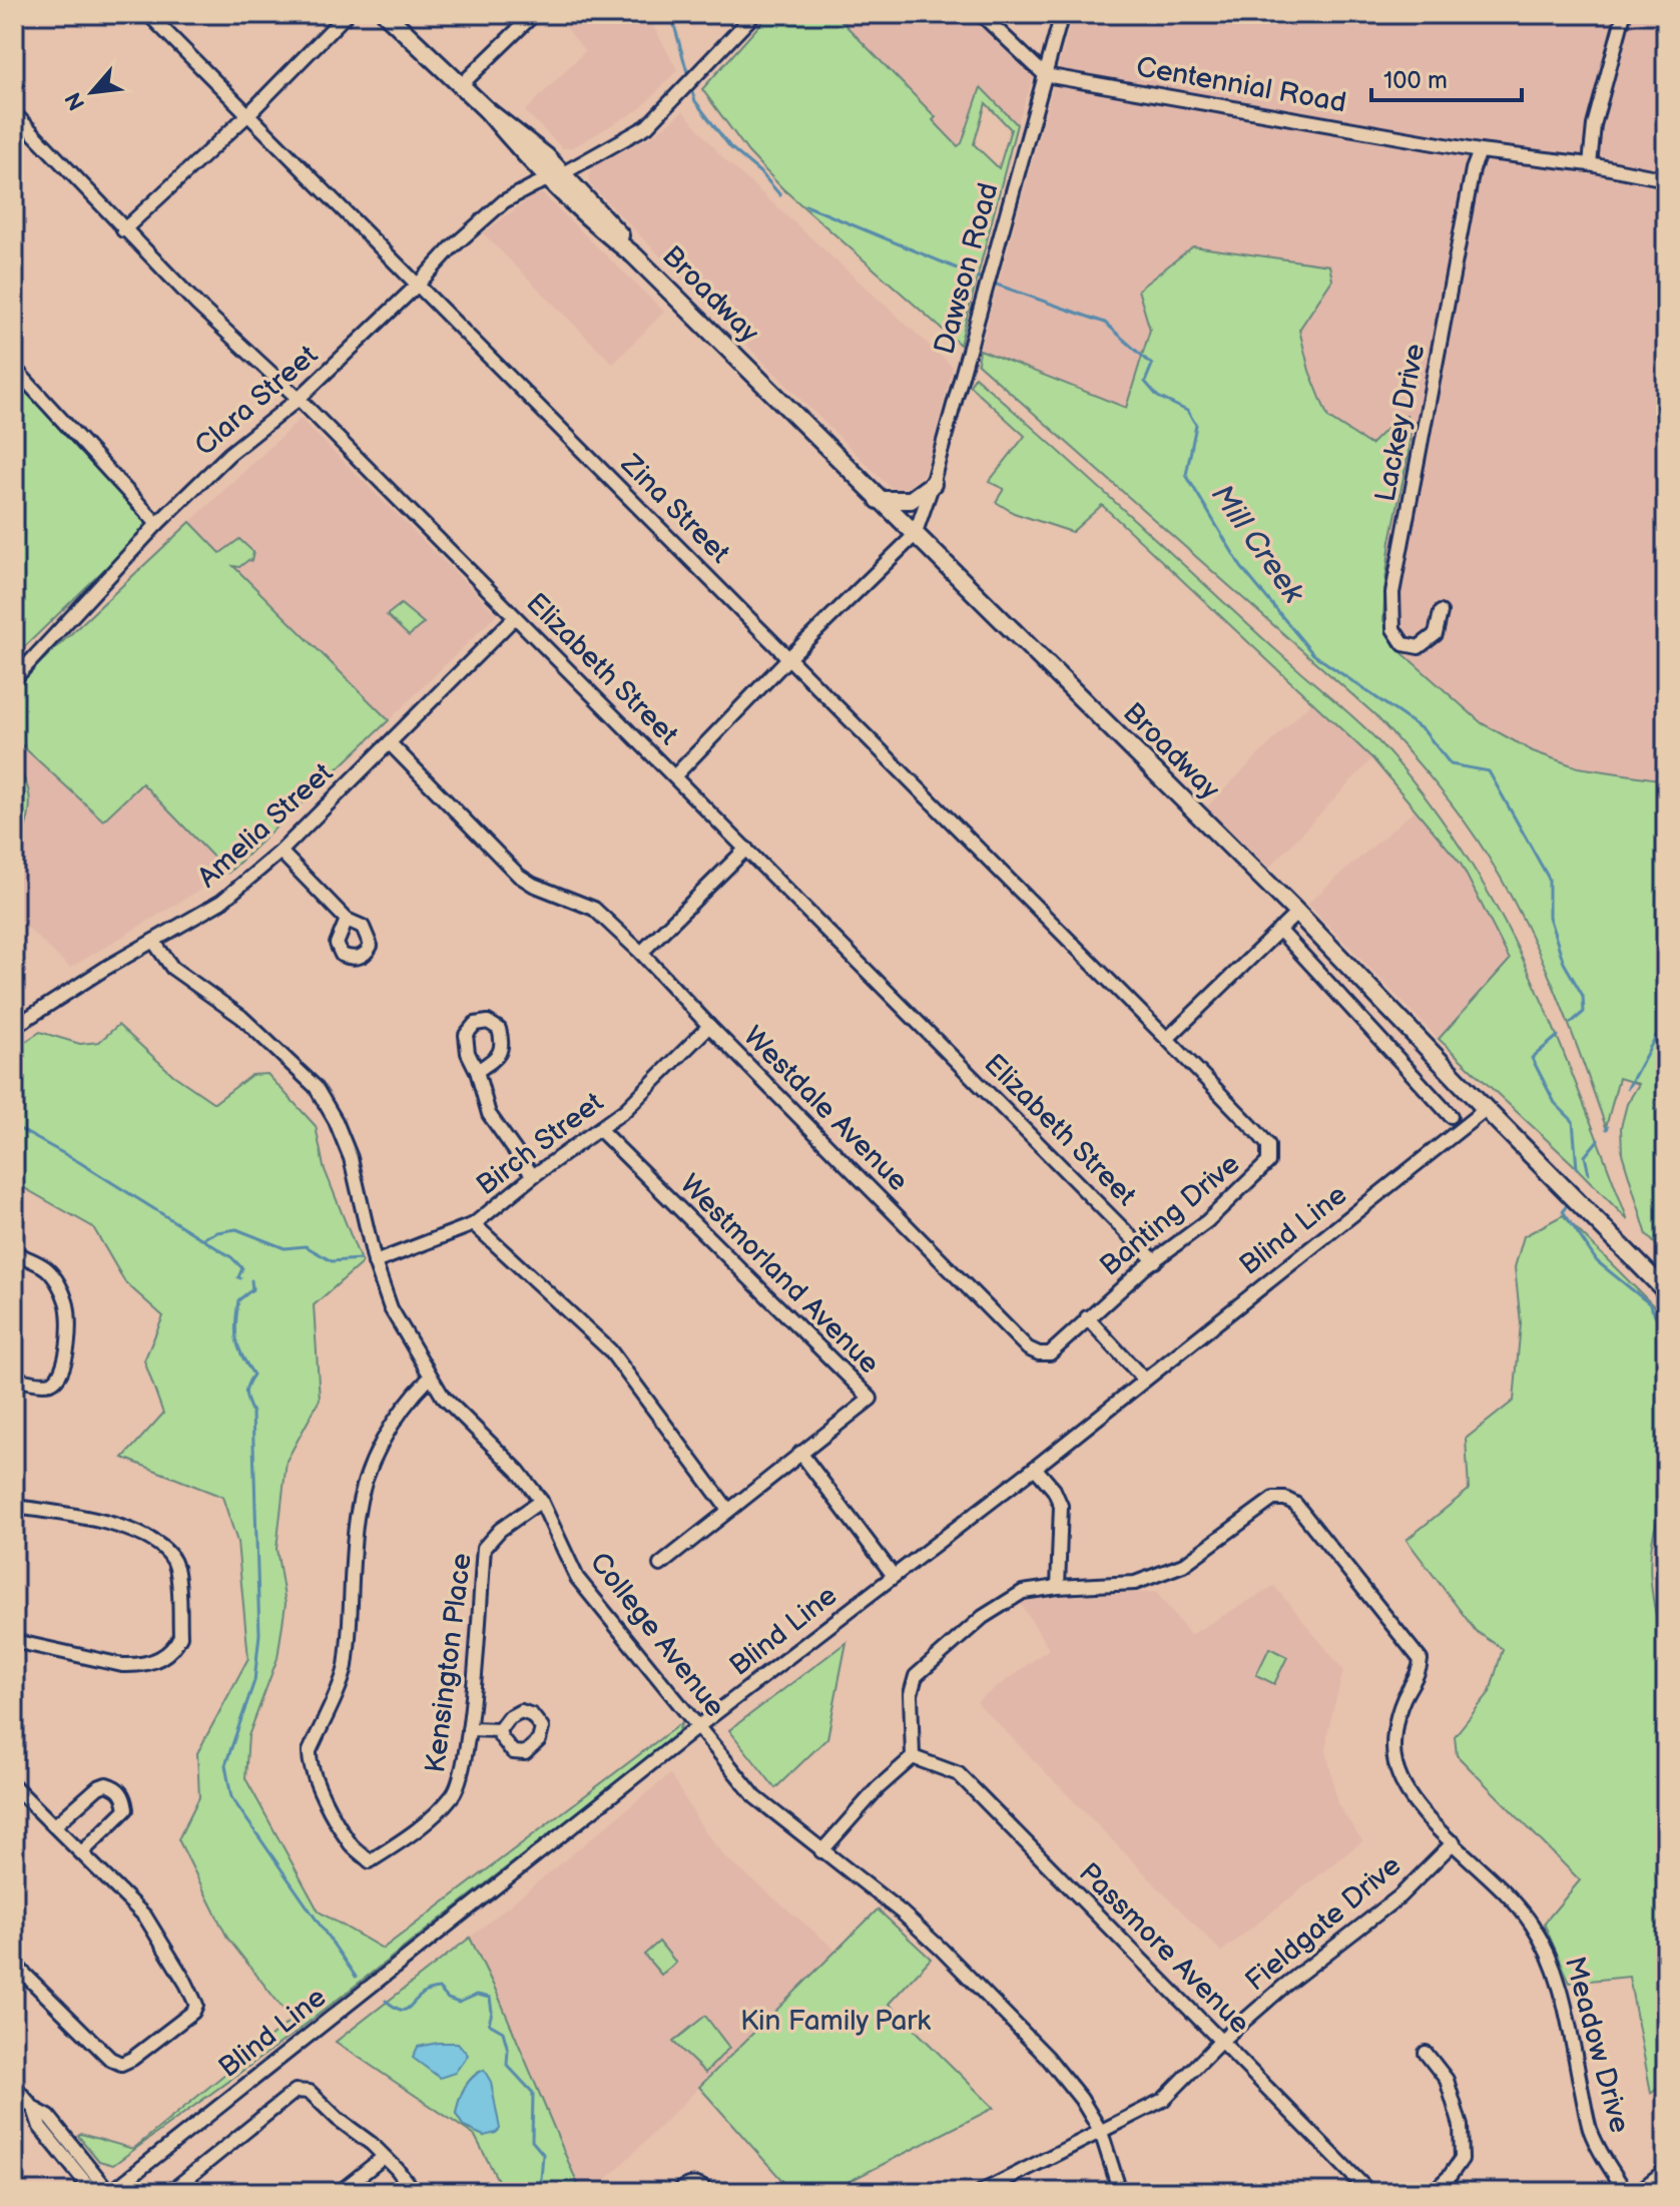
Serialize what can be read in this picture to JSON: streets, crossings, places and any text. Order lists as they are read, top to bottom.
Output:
{
  "streets": {
    "main road": ["Broadway"],
    "street": [
      "Centennial Road",
      "Dawson Road",
      "Clara Street",
      "Lackey Drive",
      "Zina Street",
      "Elizabeth Street",
      "Amelia Street",
      "Westdale Avenue",
      "Birch Street",
      "Banting Drive",
      "Blind Line",
      "Westmorland Avenue",
      "College Avenue",
      "Kensington Place",
      "Fieldgate Drive",
      "Passmore Avenue",
      "Meadow Drive"
    ]
  },
  "crossings": [
    ["Centennial Road", "Dawson Road"],
    ["Centennial Road", "Lackey Drive"],
    ["Dawson Road", "Broadway"],
    ["Broadway", "Clara Street"],
    ["Broadway", "Blind Line"],
    ["Clara Street", "Zina Street"],
    ["Clara Street", "Elizabeth Street"],
    ["Zina Street", "Banting Drive"],
    ["Elizabeth Street", "Amelia Street"],
    ["Elizabeth Street", "Banting Drive"],
    ["Amelia Street", "Westdale Avenue"],
    ["Amelia Street", "College Avenue"],
    ["Westdale Avenue", "Birch Street"],
    ["Westdale Avenue", "Banting Drive"],
    ["Birch Street", "Westmorland Avenue"],
    ["Birch Street", "College Avenue"],
    ["Blind Line", "College Avenue"],
    ["College Avenue", "Kensington Place"],
    ["College Avenue", "Fieldgate Drive"],
    ["Fieldgate Drive", "Passmore Avenue"],
    ["Fieldgate Drive", "Meadow Drive"],
    ["Passmore Avenue", "Meadow Drive"]
  ],
  "water": ["Mill Creek"],
  "parks": ["Kin Family Park"],
  "scale_bar": "100 m",
  "north": "bottom left"
}
